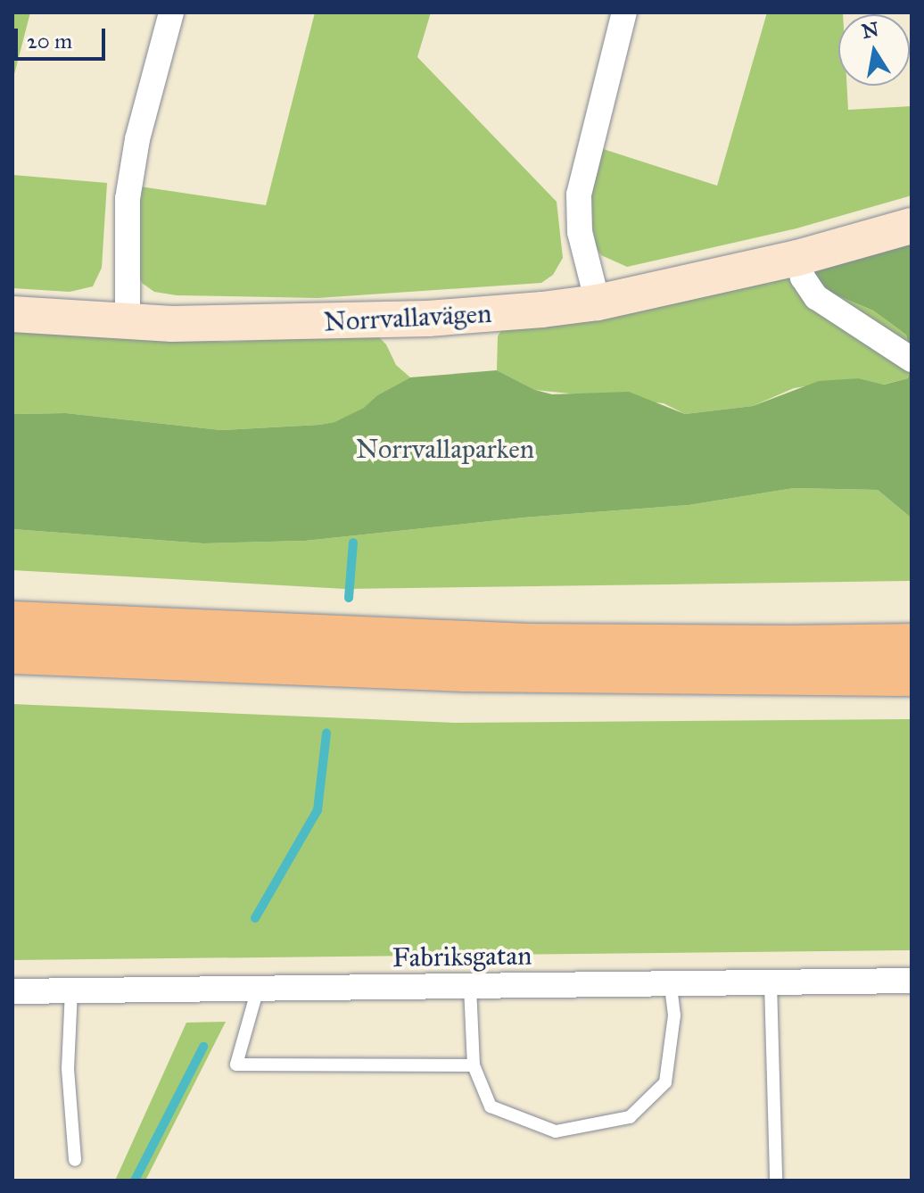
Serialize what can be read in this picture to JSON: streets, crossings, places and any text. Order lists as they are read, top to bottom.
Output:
{
  "streets": {
    "street": ["Norrvallavägen", "Fabriksgatan"]
  },
  "parks": ["Norrvallaparken"],
  "scale_bar": "20 m",
  "north": "top"
}
